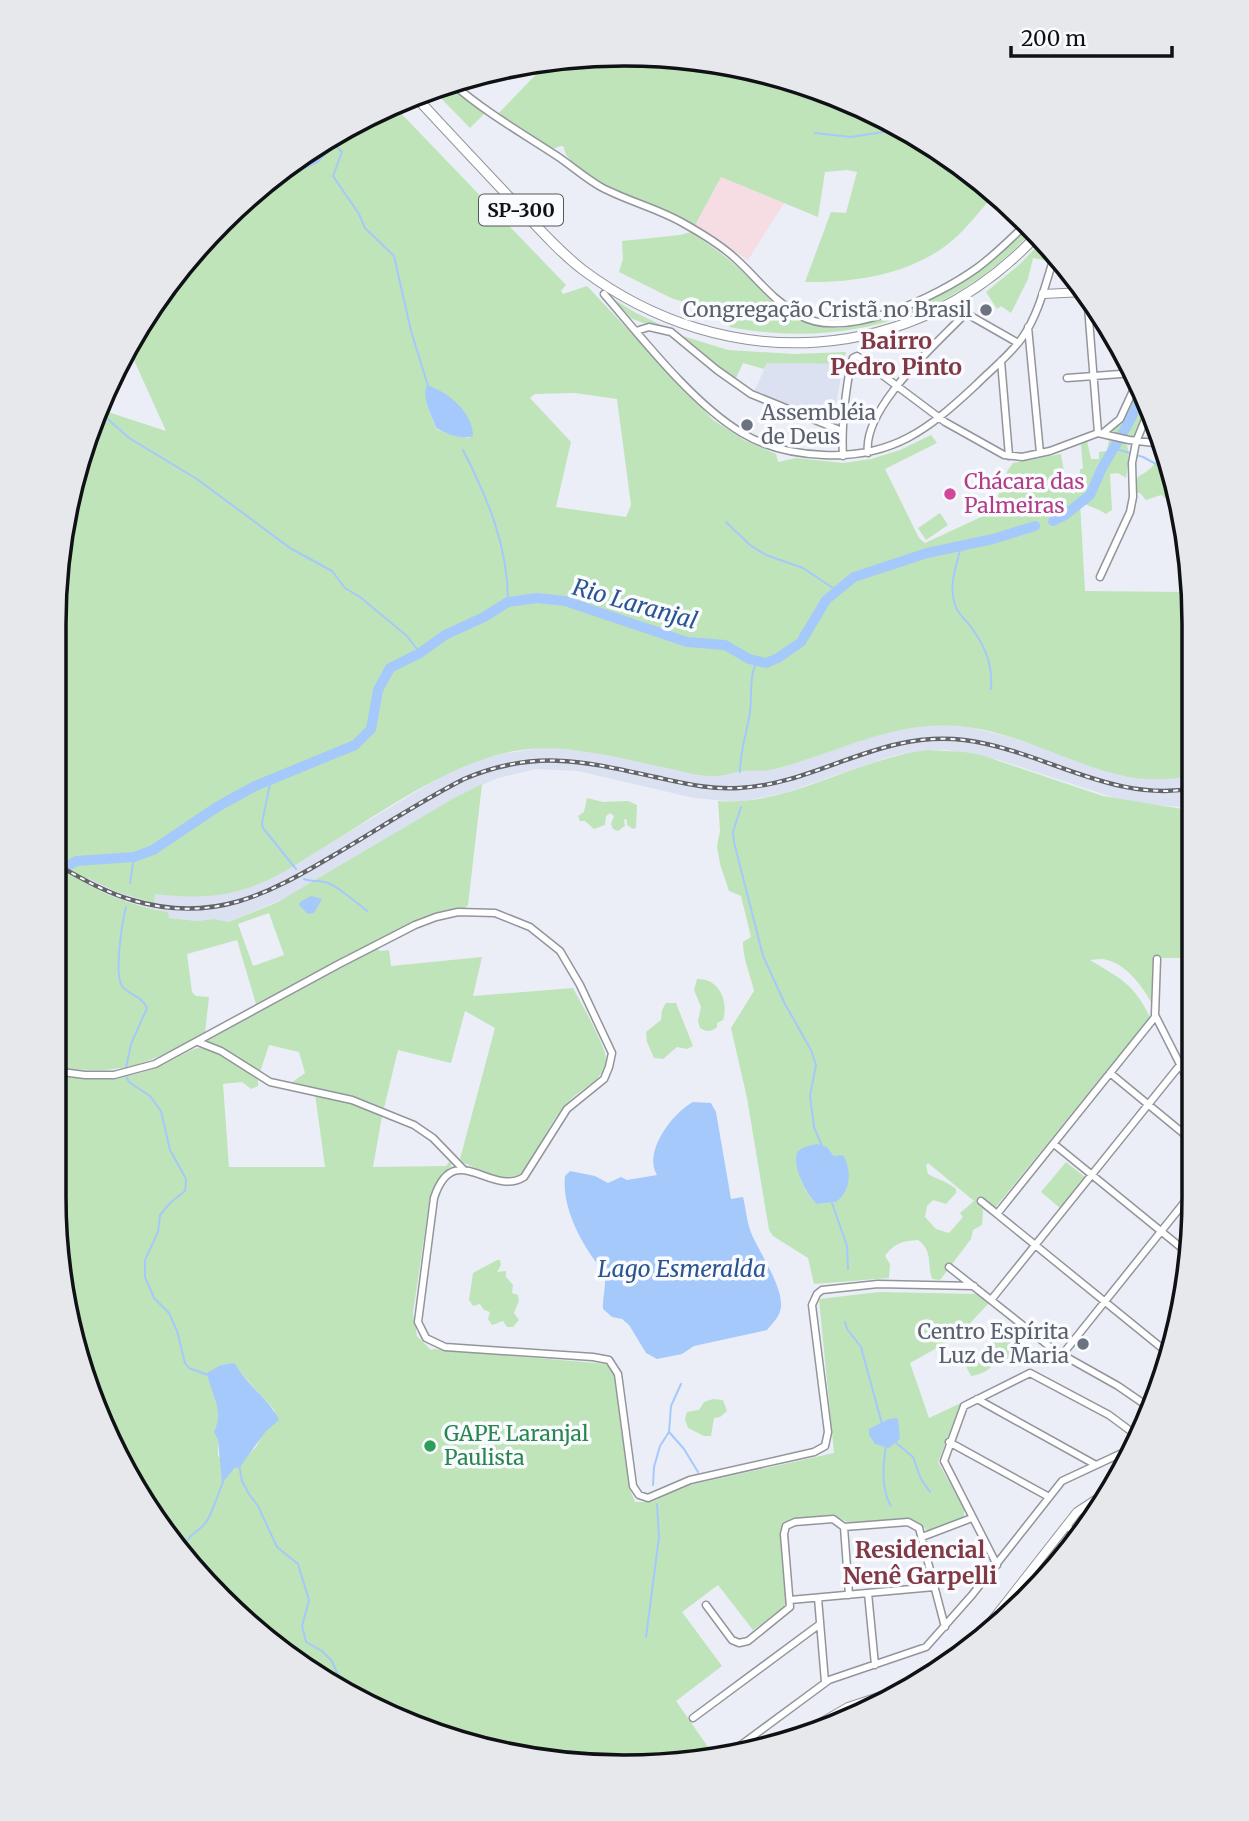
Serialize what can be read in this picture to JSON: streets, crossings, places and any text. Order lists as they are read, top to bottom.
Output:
{
  "streets": {
    "main road": ["SP-300"]
  },
  "districts": ["Bairro Pedro Pinto", "Residencial Nenê Garpelli"],
  "water": ["Rio Laranjal", "Lago Esmeralda"],
  "places": [
    "Congregação Cristã no Brasil",
    "Assembléia de Deus",
    "Chácara das Palmeiras",
    "Centro Espírita Luz de Maria",
    "GAPE Laranjal Paulista"
  ],
  "scale_bar": "200 m"
}
